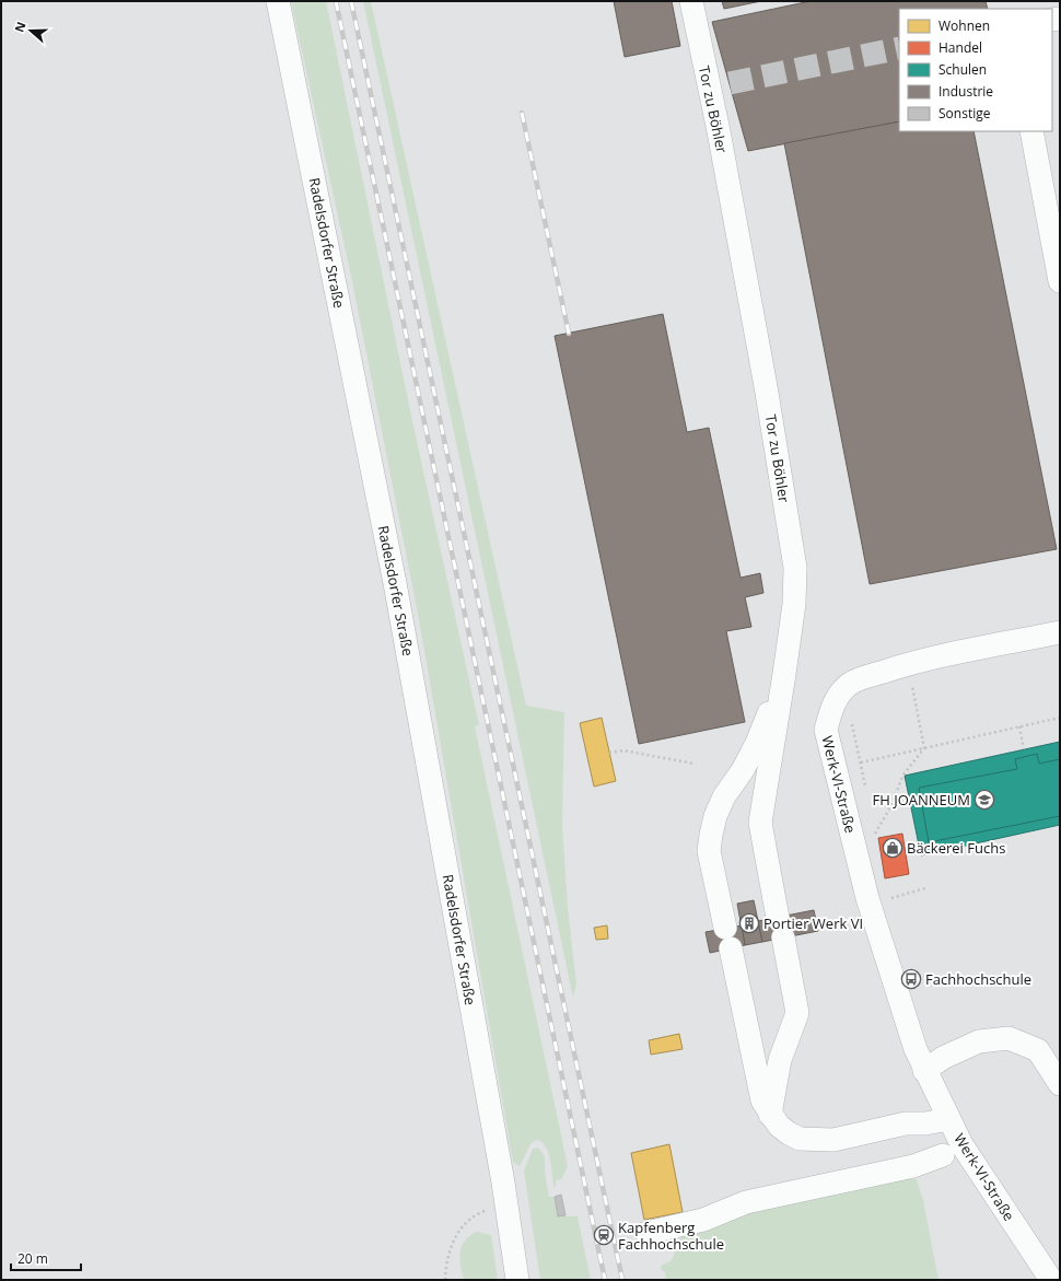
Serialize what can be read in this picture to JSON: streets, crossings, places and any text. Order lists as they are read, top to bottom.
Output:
{
  "streets": {
    "street": ["Tor zu Böhler", "Radelsdorfer Straße", "Werk-VI-Straße"]
  },
  "places": {
    "school or university": ["FH JOANNEUM"],
    "shop": ["Bäckerei Fuchs"],
    "building": ["Portier Werk VI"],
    "bus stop": ["Fachhochschule"],
    "station": ["Kapfenberg Fachhochschule"]
  },
  "legend": [
    "Wohnen",
    "Handel",
    "Schulen",
    "Industrie",
    "Sonstige"
  ],
  "scale_bar": "20 m",
  "north": "left"
}
